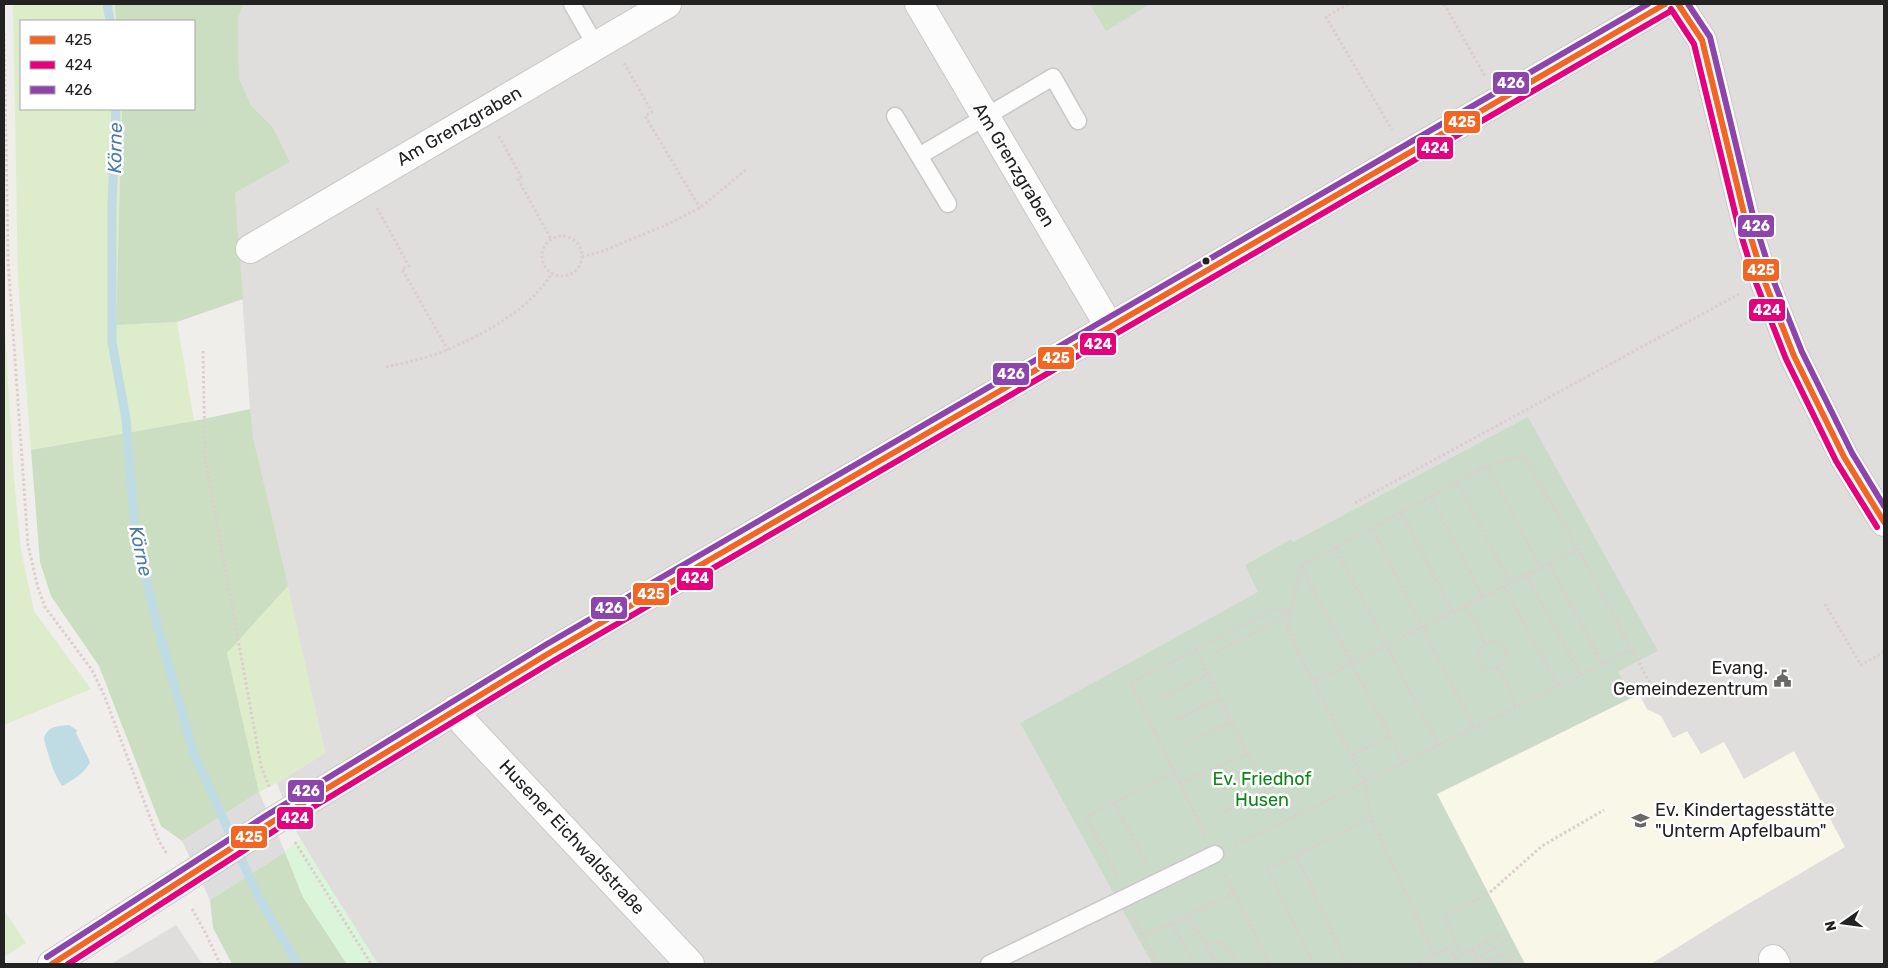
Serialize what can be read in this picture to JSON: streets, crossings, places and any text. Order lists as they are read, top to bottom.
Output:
{
  "streets": {
    "street": ["Am Grenzgraben", "Husener Eichwaldstraße"]
  },
  "water": ["Körne"],
  "parks": ["Ev. Friedhof Husen"],
  "places": {
    "public building": ["Evang. Gemeindezentrum"],
    "school or university": ["Ev. Kindertagesstätte \"Unterm Apfelbaum\""]
  },
  "lines": ["transit line 425", "transit line 426", "transit line 424"],
  "legend": ["425", "424", "426"],
  "north": "left"
}
